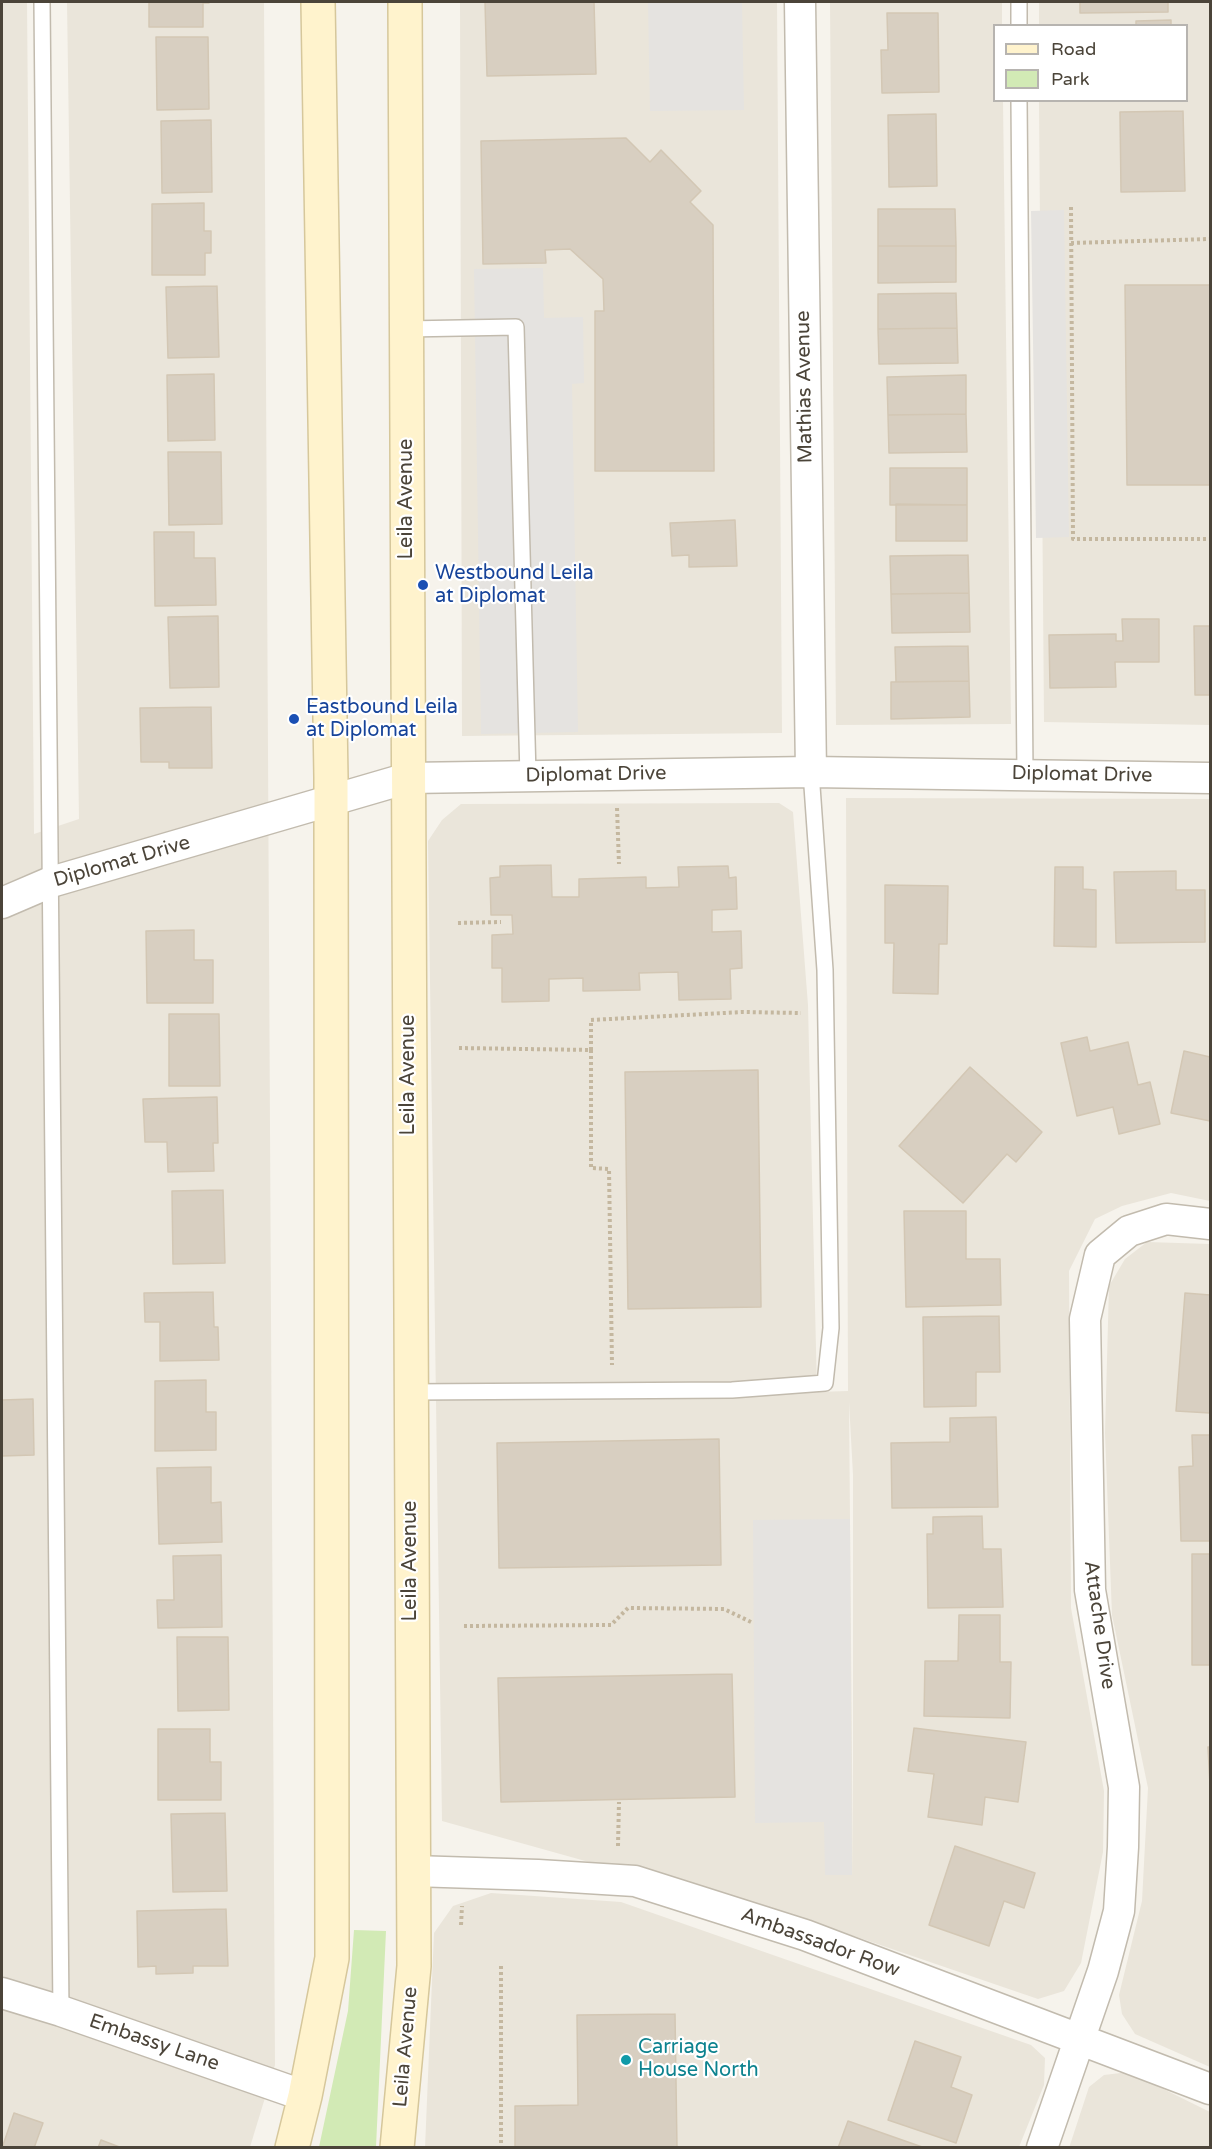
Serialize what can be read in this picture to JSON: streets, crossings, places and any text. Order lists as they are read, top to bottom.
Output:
{
  "streets": {
    "main road": ["Leila Avenue"],
    "street": [
      "Mathias Avenue",
      "Diplomat Drive",
      "Attache Drive",
      "Ambassador Row",
      "Embassy Lane"
    ]
  },
  "crossings": [
    ["Mathias Avenue", "Diplomat Drive"],
    ["Leila Avenue", "Diplomat Drive"],
    ["Leila Avenue", "Ambassador Row"],
    ["Attache Drive", "Ambassador Row"]
  ],
  "places": ["Westbound Leila at Diplomat", "Eastbound Leila at Diplomat", "Carriage House North"],
  "legend": ["Road", "Park"]
}
